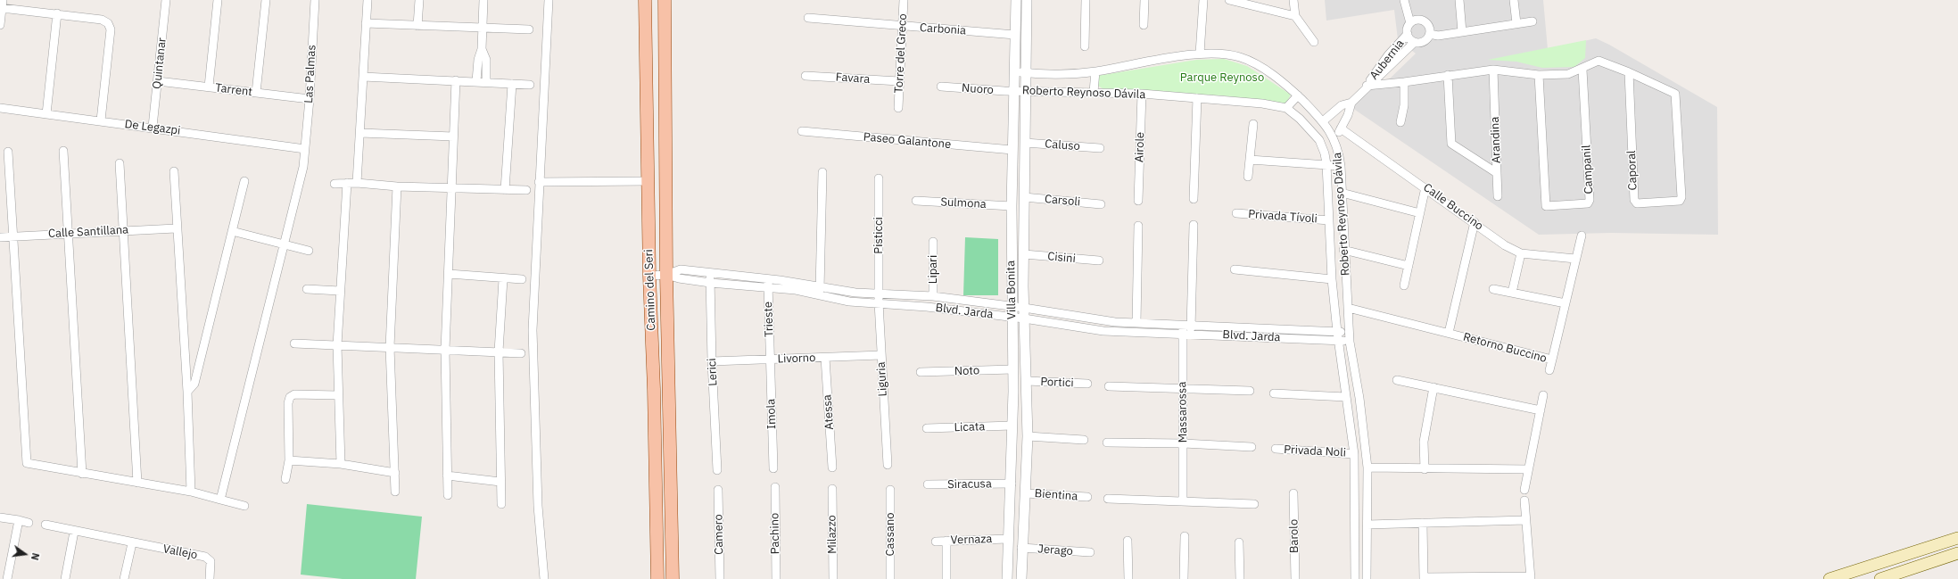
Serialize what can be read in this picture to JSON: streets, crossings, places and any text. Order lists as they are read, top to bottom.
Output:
{
  "streets": {
    "main road": ["Camino del Seri"],
    "street": [
      "Carbonia",
      "Torre del Greco",
      "Aubernia",
      "Quintanar",
      "Las Palmas",
      "Favara",
      "Nuoro",
      "Tarrent",
      "Roberto Reynoso Dávila",
      "De Legazpi",
      "Arandina",
      "Paseo Galantone",
      "Caluso",
      "Airole",
      "Campanil",
      "Caporal",
      "Carsoli",
      "Sulmona",
      "Calle Buccino",
      "Privada Tívoli",
      "Calle Santillana",
      "Pisticci",
      "Cisini",
      "Lipari",
      "Villa Bonita",
      "Blvd. Jarda",
      "Trieste",
      "Retorno Buccino",
      "Livorno",
      "Noto",
      "Lerici",
      "Liguria",
      "Portici",
      "Atessa",
      "Massarossa",
      "Imola",
      "Licata",
      "Privada Noli",
      "Siracusa",
      "Bientina",
      "Pachino",
      "Camero",
      "Milazzo",
      "Cassano",
      "Barolo",
      "Vernaza",
      "Jerago",
      "Vallejo"
    ]
  },
  "crossings": [
    ["Carbonia", "Torre del Greco"],
    ["Carbonia", "Villa Bonita"],
    ["Torre del Greco", "Favara"],
    ["Aubernia", "Roberto Reynoso Dávila"],
    ["Aubernia", "Calle Buccino"],
    ["Quintanar", "Tarrent"],
    ["Quintanar", "De Legazpi"],
    ["Las Palmas", "Tarrent"],
    ["Las Palmas", "De Legazpi"],
    ["Nuoro", "Roberto Reynoso Dávila"],
    ["Nuoro", "Villa Bonita"],
    ["Roberto Reynoso Dávila", "Airole"],
    ["Roberto Reynoso Dávila", "Privada Tívoli"],
    ["Roberto Reynoso Dávila", "Villa Bonita"],
    ["Roberto Reynoso Dávila", "Blvd. Jarda"],
    ["Roberto Reynoso Dávila", "Retorno Buccino"],
    ["Roberto Reynoso Dávila", "Privada Noli"],
    ["Paseo Galantone", "Villa Bonita"],
    ["Caluso", "Villa Bonita"],
    ["Carsoli", "Villa Bonita"],
    ["Sulmona", "Villa Bonita"],
    ["Calle Buccino", "Retorno Buccino"],
    ["Pisticci", "Blvd. Jarda"],
    ["Pisticci", "Liguria"],
    ["Cisini", "Villa Bonita"],
    ["Lipari", "Blvd. Jarda"],
    ["Camino del Seri", "Blvd. Jarda"],
    ["Villa Bonita", "Blvd. Jarda"],
    ["Villa Bonita", "Noto"],
    ["Villa Bonita", "Portici"],
    ["Villa Bonita", "Licata"],
    ["Villa Bonita", "Siracusa"],
    ["Villa Bonita", "Bientina"],
    ["Villa Bonita", "Vernaza"],
    ["Villa Bonita", "Jerago"],
    ["Blvd. Jarda", "Trieste"],
    ["Blvd. Jarda", "Lerici"],
    ["Blvd. Jarda", "Liguria"],
    ["Blvd. Jarda", "Massarossa"],
    ["Trieste", "Livorno"],
    ["Trieste", "Imola"],
    ["Livorno", "Lerici"],
    ["Livorno", "Liguria"],
    ["Livorno", "Atessa"],
    ["Livorno", "Imola"]
  ],
  "parks": ["Parque Reynoso"],
  "north": "right"
}
